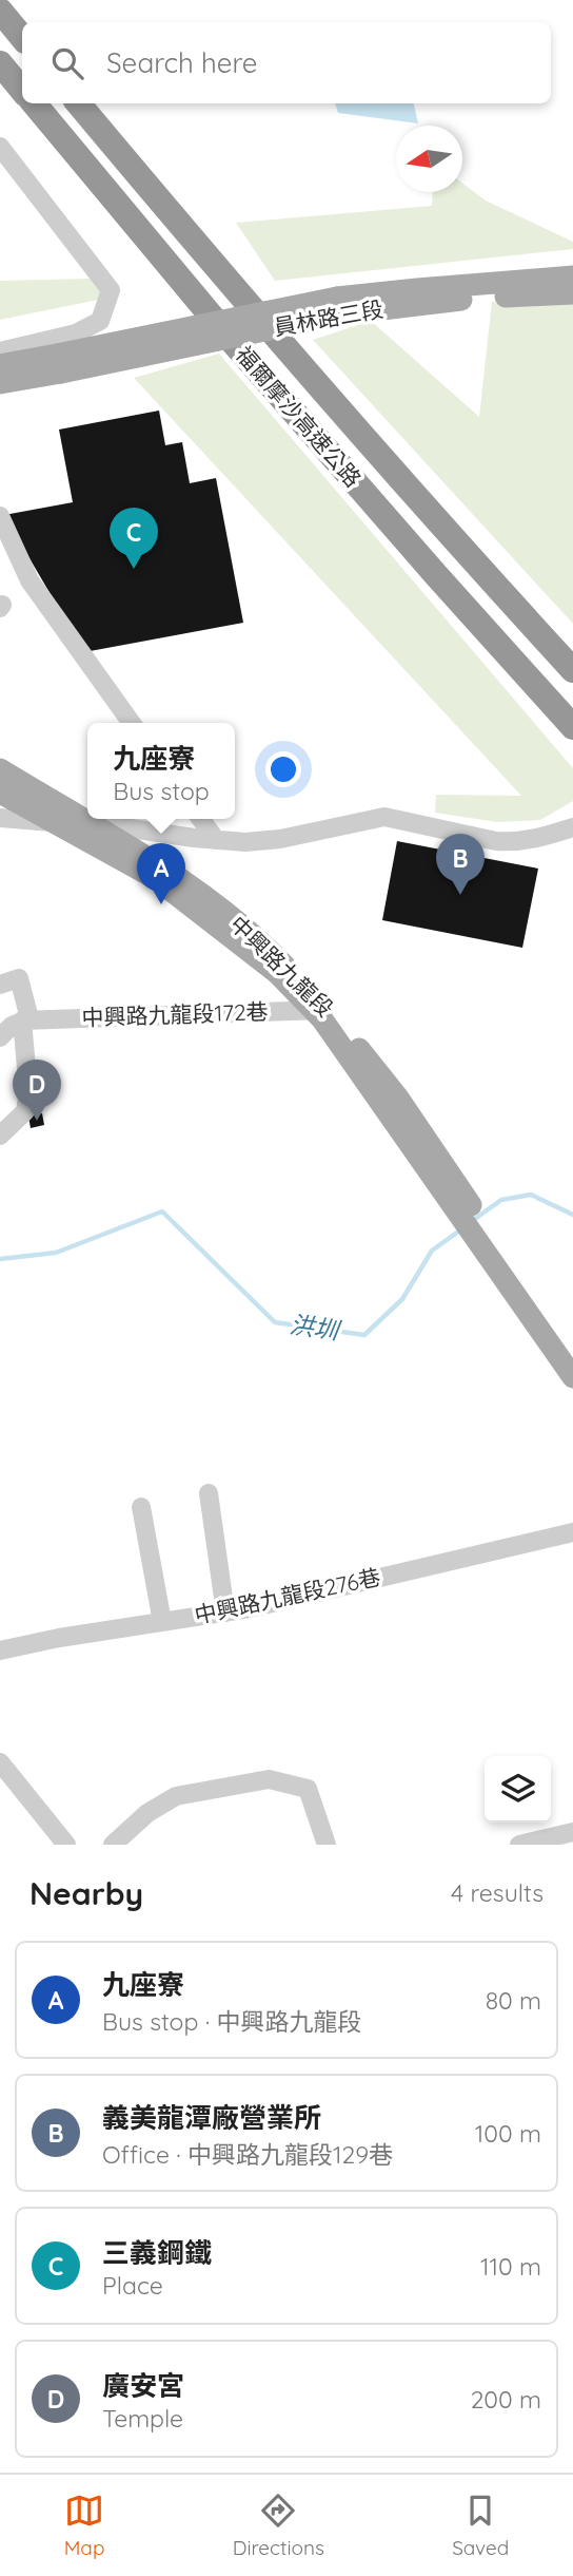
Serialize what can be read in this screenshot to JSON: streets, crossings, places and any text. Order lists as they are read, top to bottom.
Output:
{
  "streets": {
    "highway": ["福爾摩沙高速公路"],
    "main road": ["員林路三段", "中興路九龍段"],
    "street": ["中興路九龍段172巷", "中興路九龍段276巷"]
  },
  "crossings": [
    ["中興路九龍段", "中興路九龍段172巷"]
  ],
  "water": ["洪圳"],
  "north": "left",
  "page": {
    "search": "Search here",
    "pins": [
      "C",
      "B",
      "A",
      "D"
    ],
    "popup": ["九座寮", "Bus stop"],
    "heading": ["Nearby", "4 results"],
    "list": [
      {
        "mark": "A",
        "name": "九座寮",
        "note": "Bus stop · 中興路九龍段",
        "value": "80 m"
      },
      {
        "mark": "B",
        "name": "義美龍潭廠營業所",
        "note": "Office · 中興路九龍段129巷",
        "value": "100 m"
      },
      {
        "mark": "C",
        "name": "三義鋼鐵",
        "note": "Place",
        "value": "110 m"
      },
      {
        "mark": "D",
        "name": "廣安宮",
        "note": "Temple",
        "value": "200 m"
      }
    ],
    "nav": ["Map", "Directions", "Saved"]
  }
}
